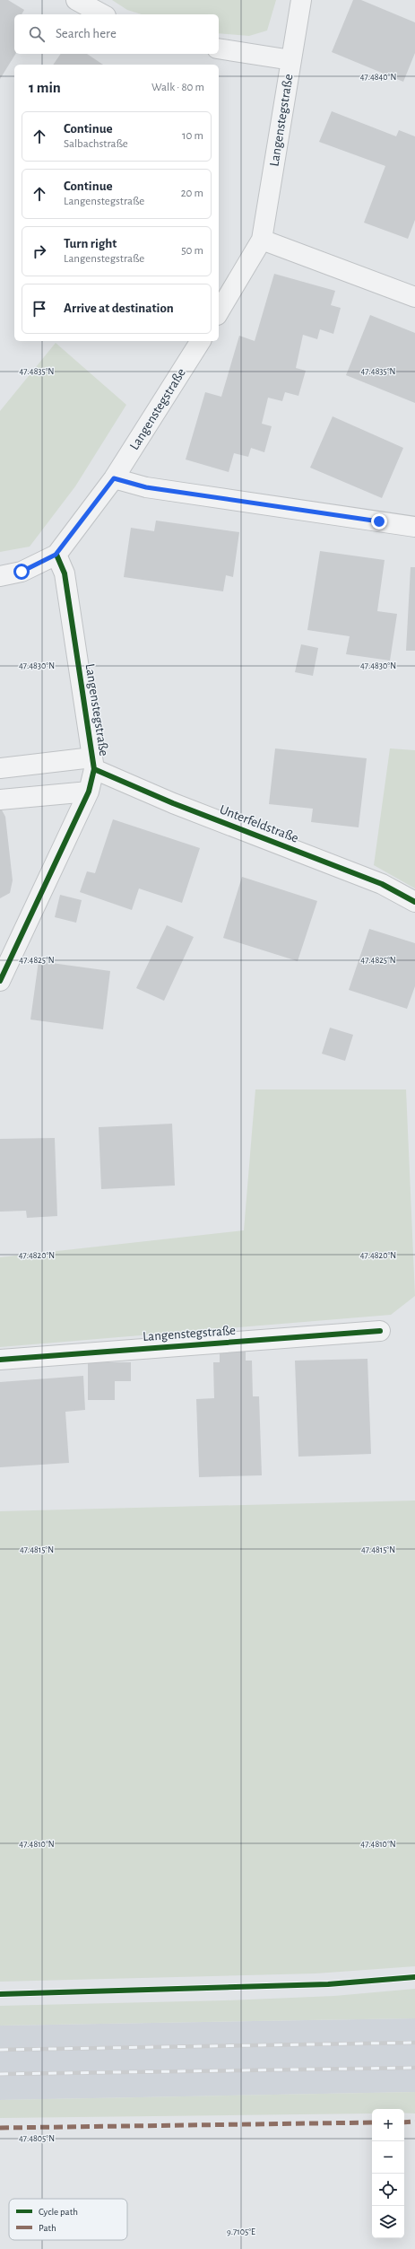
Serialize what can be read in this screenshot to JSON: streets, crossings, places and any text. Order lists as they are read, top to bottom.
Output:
{
  "streets": {
    "street": ["Langenstegstraße", "Unterfeldstraße"]
  },
  "crossings": [
    ["Langenstegstraße", "Unterfeldstraße"]
  ],
  "legend": ["Cycle path", "Path"],
  "page": {
    "search": "Search here",
    "heading": ["1 min", "Walk · 80 m"],
    "list": [
      ["Continue", "Salbachstraße", "10 m"],
      ["Continue", "Langenstegstraße", "20 m"],
      ["Turn right", "Langenstegstraße", "50 m"],
      "Arrive at destination"
    ],
    "map_buttons": ["+", "−"]
  },
  "coordinates": [
    "47.4840°N",
    "47.4835°N",
    "47.4830°N",
    "47.4825°N",
    "47.4820°N",
    "47.4815°N",
    "47.4810°N",
    "47.4805°N",
    "9.7105°E"
  ]
}
